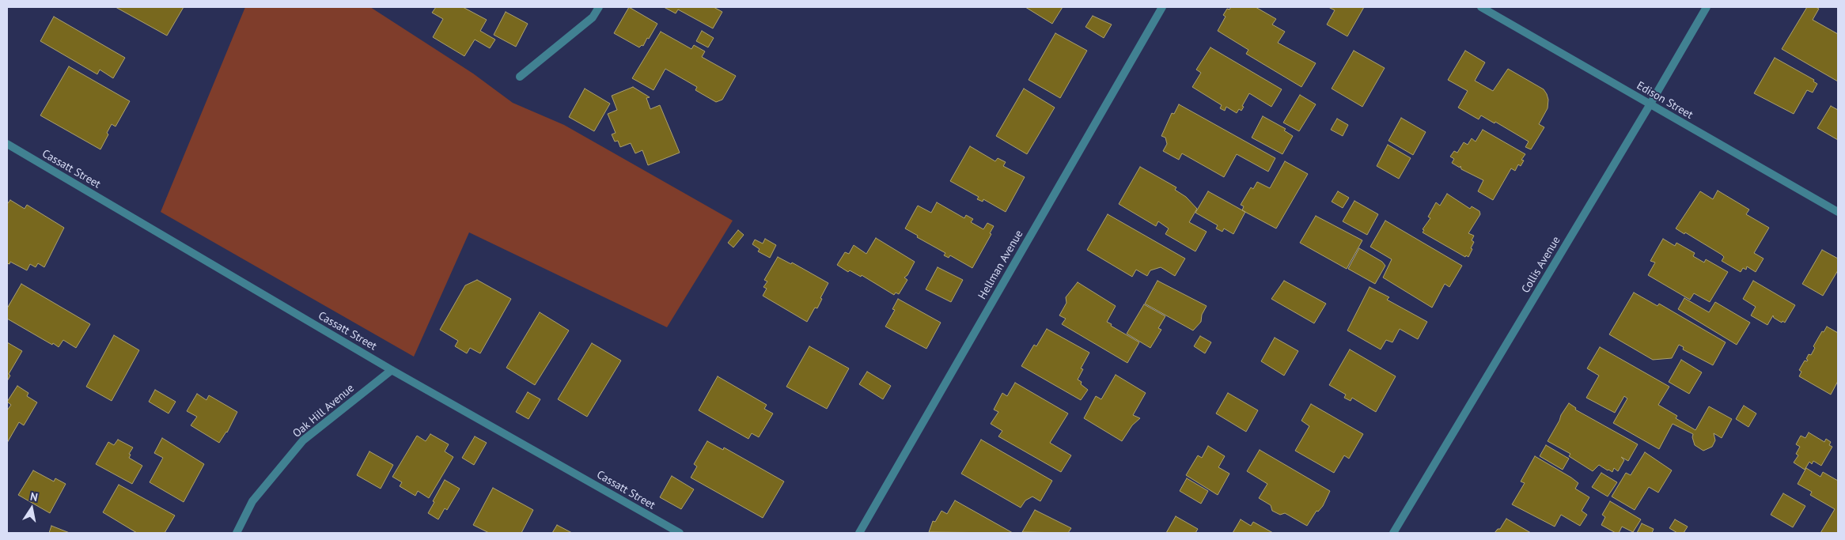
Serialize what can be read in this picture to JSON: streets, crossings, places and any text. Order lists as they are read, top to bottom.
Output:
{
  "streets": {
    "street": [
      "Edison Street",
      "Cassatt Street",
      "Hellman Avenue",
      "Collis Avenue",
      "Oak Hill Avenue"
    ]
  },
  "crossings": [
    ["Edison Street", "Collis Avenue"],
    ["Cassatt Street", "Oak Hill Avenue"]
  ],
  "north": "top"
}
